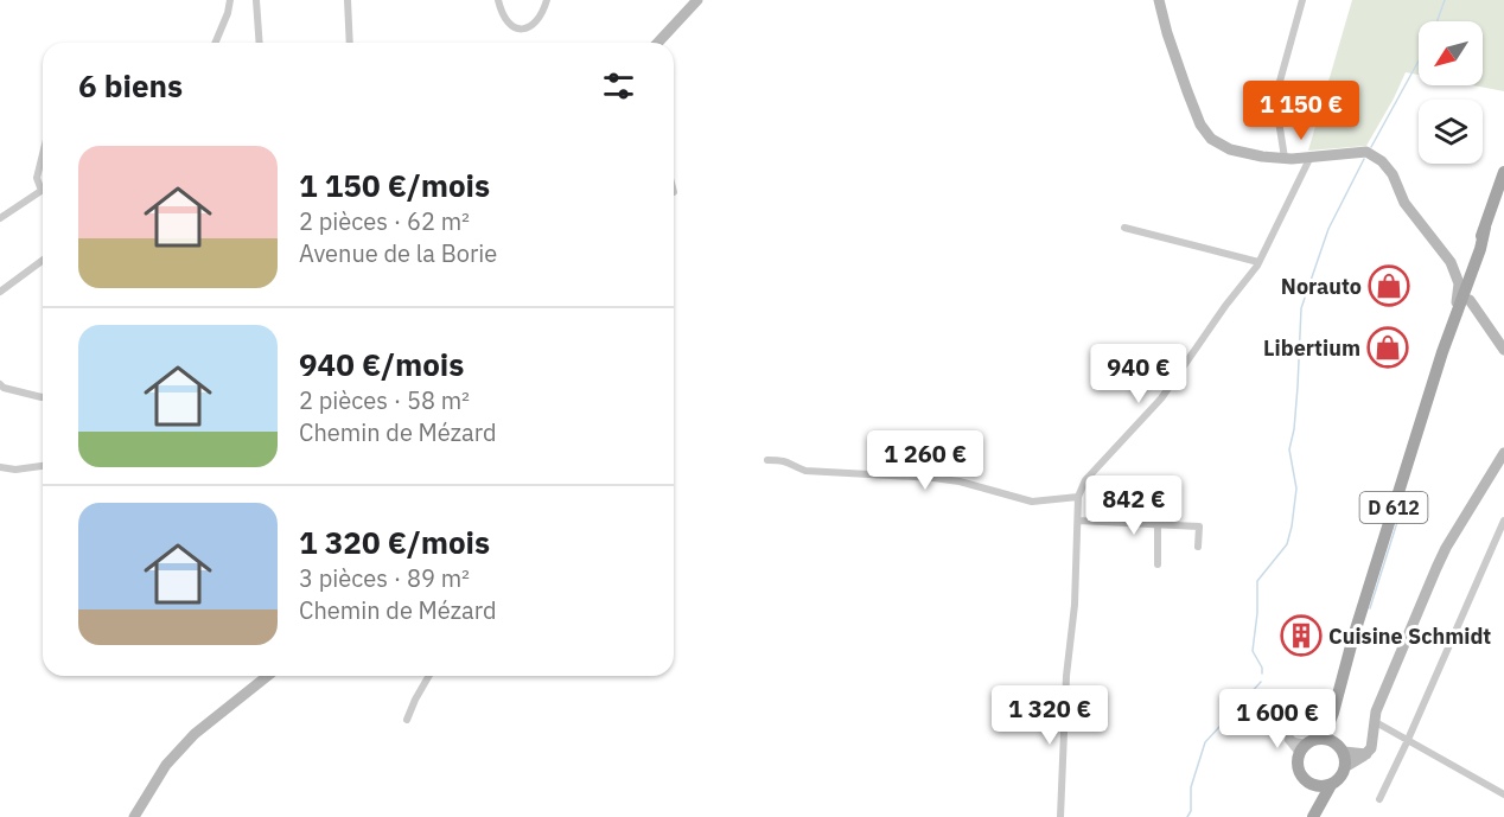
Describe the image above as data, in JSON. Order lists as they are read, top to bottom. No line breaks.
{"streets":{"main road":["D 612"]},"places":{"shop":["Norauto","Libertium"],"building":["Cuisine Schmidt"]},"north":"bottom left","page":{"heading":"6 biens","price":["1 150 €","940 €","1 260 €","842 €","1 320 €","1 600 €"],"list":[{"name":"1 150 €/mois","note":"2 pièces · 62 m² · Avenue de la Borie"},{"name":"940 €/mois","note":"2 pièces · 58 m² · Chemin de Mézard"},{"name":"1 320 €/mois","note":"3 pièces · 89 m² · Chemin de Mézard"}]}}
